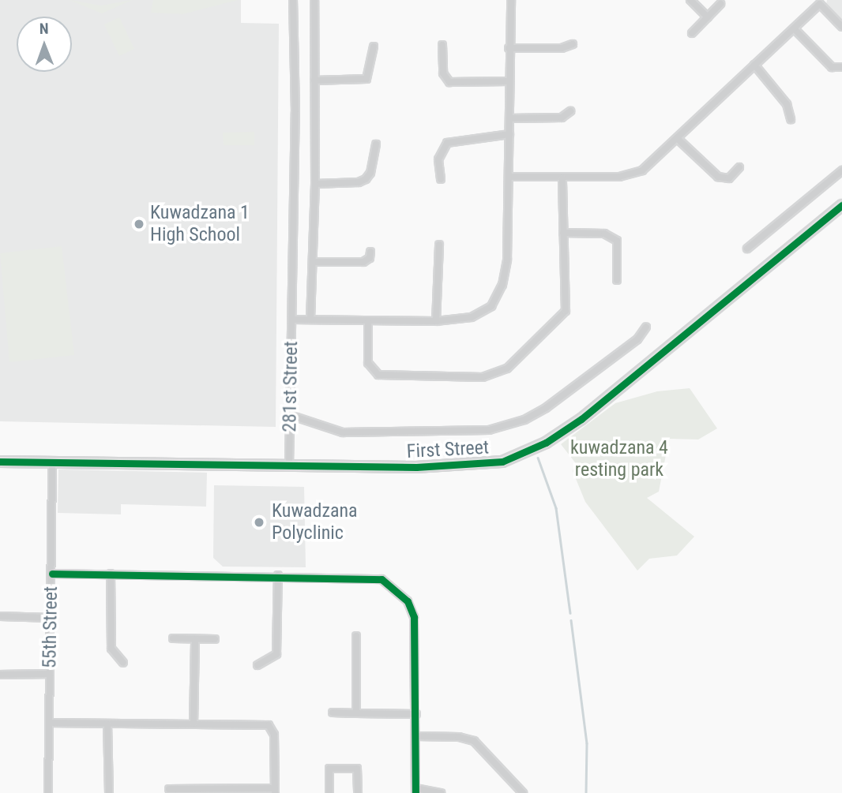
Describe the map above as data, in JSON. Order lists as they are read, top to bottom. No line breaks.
{"streets":{"street":["281st Street","First Street","55th Street"]},"crossings":[["281st Street","First Street"],["First Street","55th Street"]],"parks":["kuwadzana 4 resting park"],"places":["Kuwadzana 1 High School","Kuwadzana Polyclinic"],"north":"top"}
